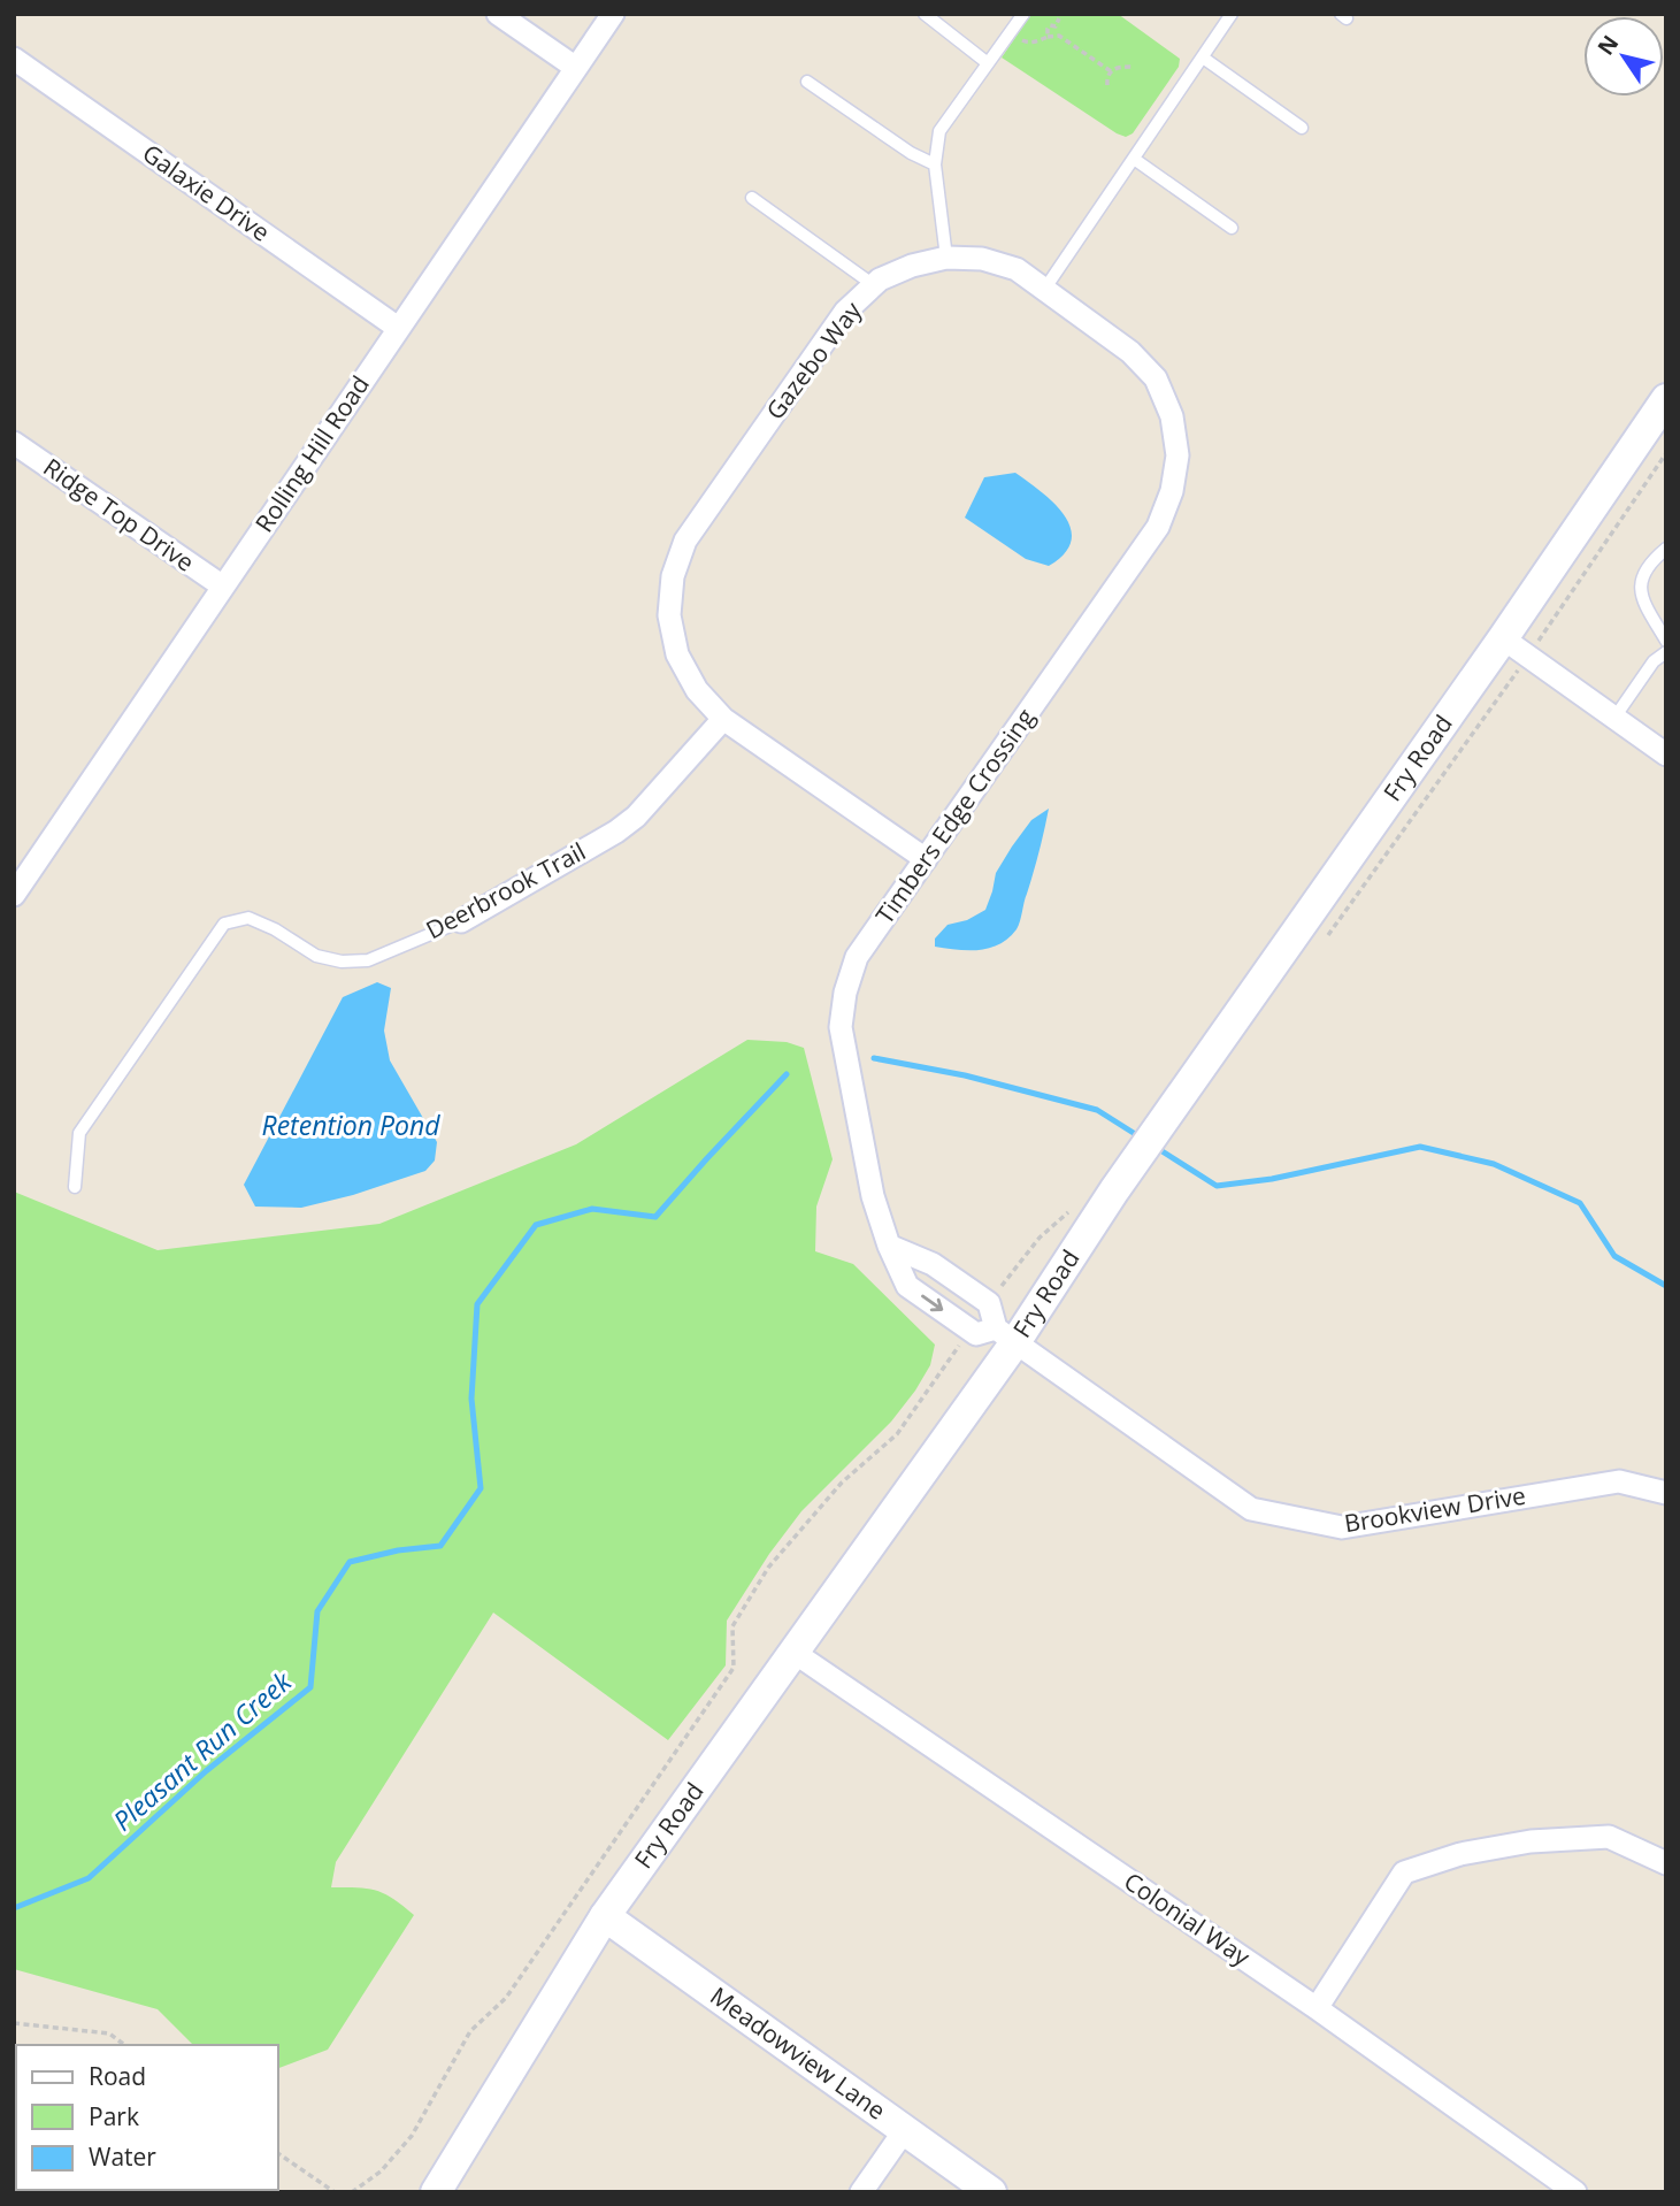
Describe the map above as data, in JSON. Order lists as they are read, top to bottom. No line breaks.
{"streets":{"street":["Galaxie Drive","Gazebo Way","Rolling Hill Road","Ridge Top Drive","Fry Road","Timbers Edge Crossing","Deerbrook Trail","Brookview Drive","Colonial Way","Meadowview Lane"]},"crossings":[["Galaxie Drive","Rolling Hill Road"],["Gazebo Way","Timbers Edge Crossing"],["Gazebo Way","Deerbrook Trail"],["Rolling Hill Road","Ridge Top Drive"],["Fry Road","Brookview Drive"],["Fry Road","Colonial Way"],["Fry Road","Meadowview Lane"]],"water":["Retention Pond","Pleasant Run Creek"],"legend":["Road","Park","Water"],"north":"top left"}
